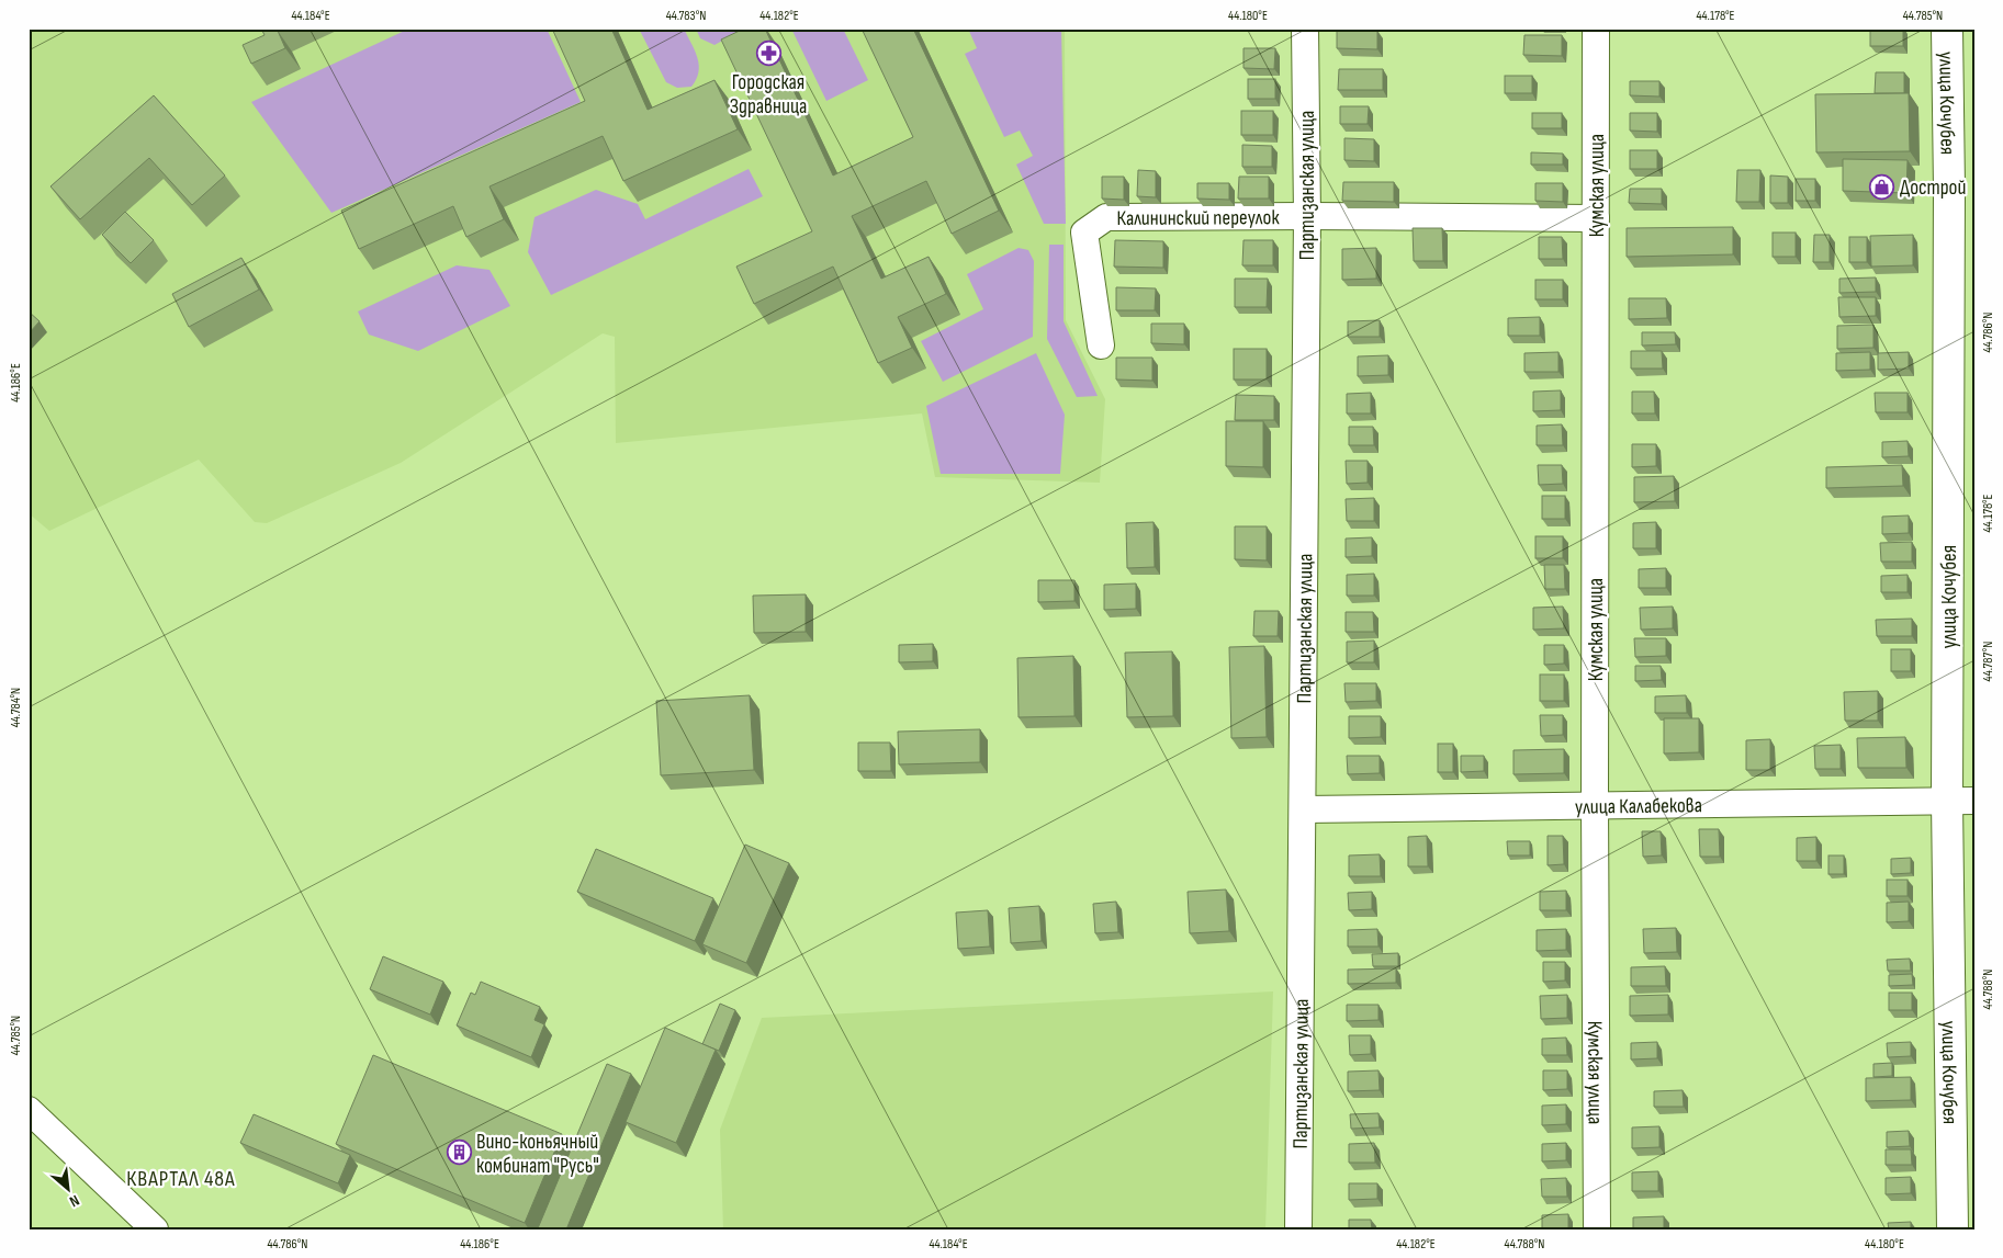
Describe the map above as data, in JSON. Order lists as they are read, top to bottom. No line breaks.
{"streets":{"main road":["улица Кочубея"],"street":["Партизанская улица","Кумская улица","Калининский переулок","улица Калабекова"]},"crossings":[["улица Кочубея","улица Калабекова"],["Партизанская улица","Калининский переулок"],["Партизанская улица","улица Калабекова"],["Кумская улица","Калининский переулок"],["Кумская улица","улица Калабекова"]],"districts":["КВАРТАЛ 48А"],"places":{"pharmacy":["Городская Здравница"],"shop":["Дострой"],"building":["Вино-коньячный комбинат \"Русь\""]},"north":"bottom right","coordinates":["44.184°E","44.783°N","44.182°E","44.180°E","44.178°E","44.785°N","44.786°N","44.186°E","44.787°N","44.784°N","44.788°N"]}
